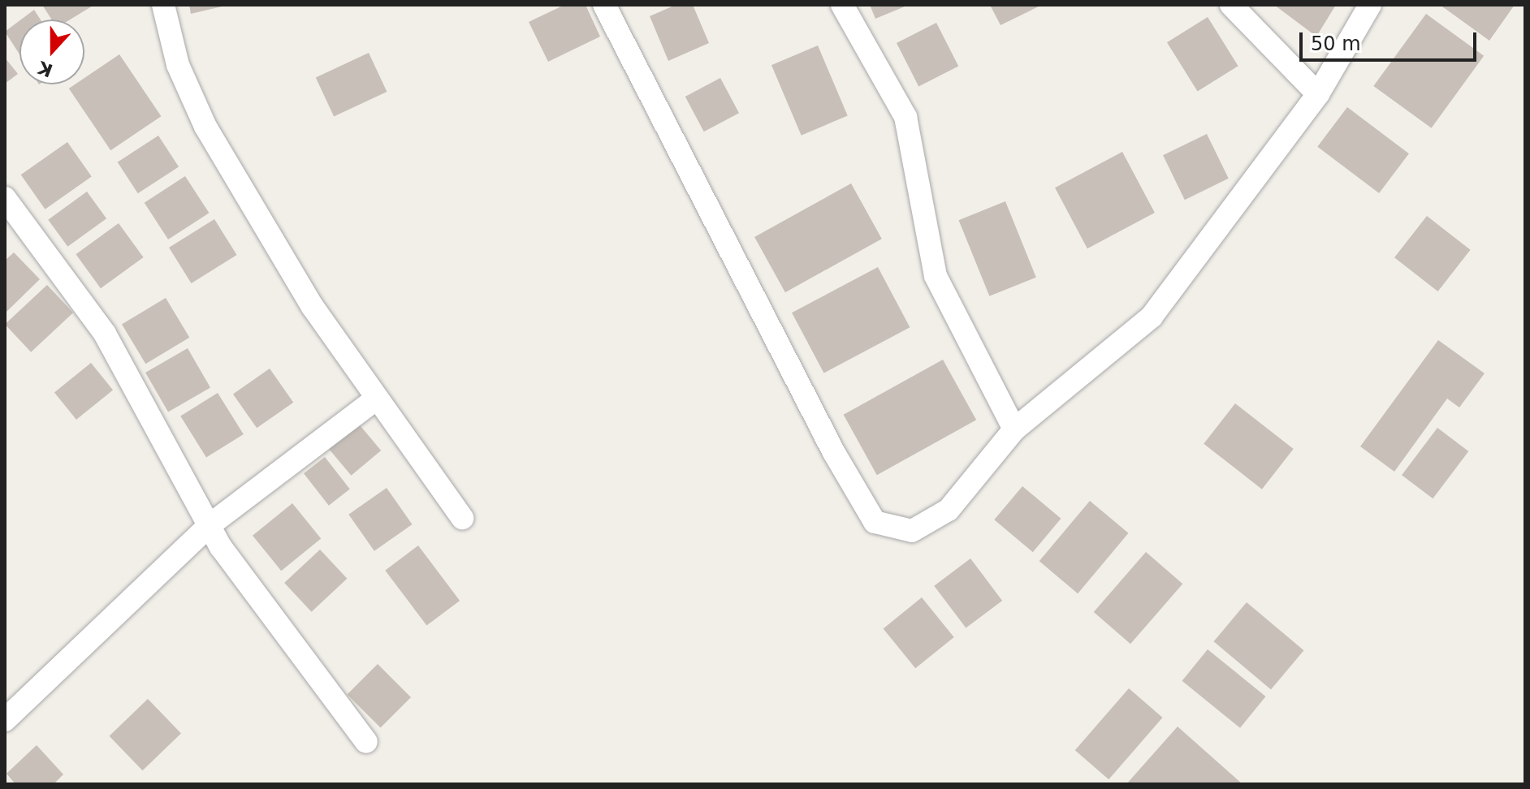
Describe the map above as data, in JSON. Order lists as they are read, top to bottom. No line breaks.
{"scale_bar":"50 m","north":"bottom"}
